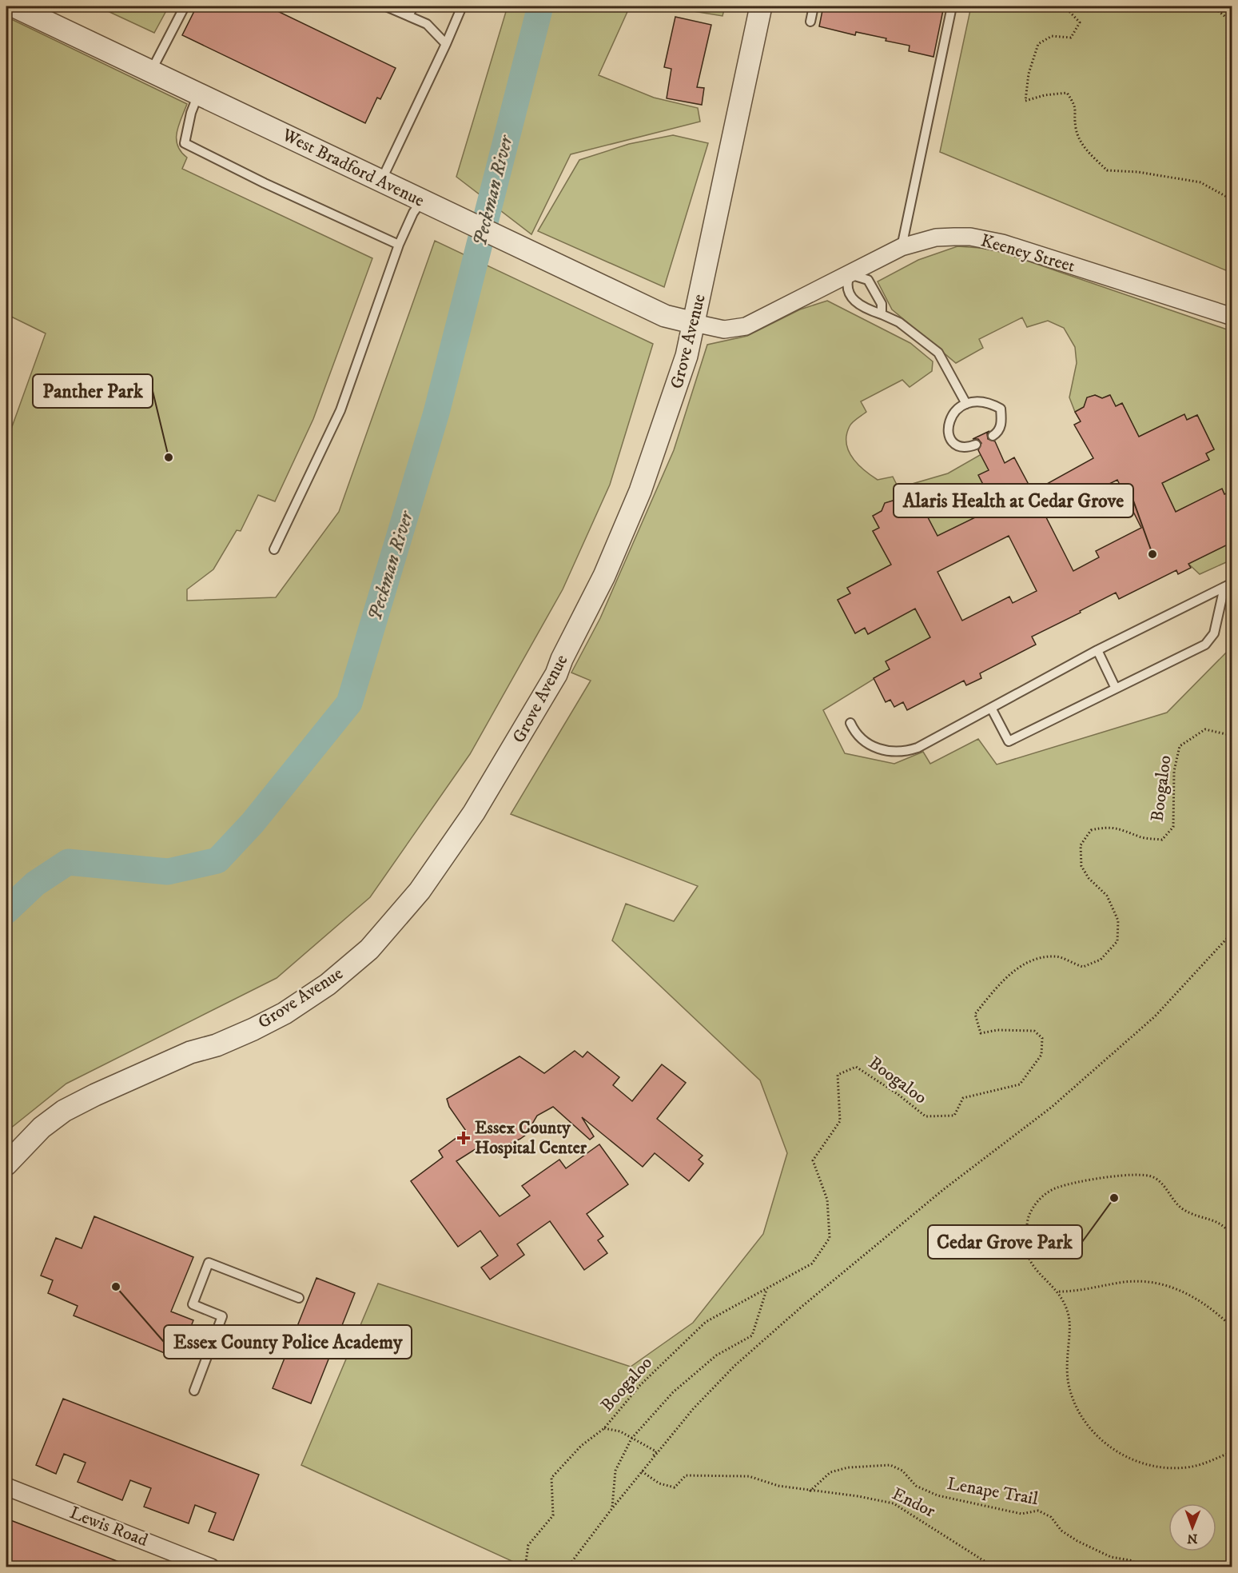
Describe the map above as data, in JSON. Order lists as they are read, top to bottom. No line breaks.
{"streets":{"street":["West Bradford Avenue","Keeney Street","Grove Avenue","Lewis Road"],"path":["Boogaloo","Lenape Trail","Endor"]},"crossings":[["West Bradford Avenue","Keeney Street"],["West Bradford Avenue","Grove Avenue"],["Keeney Street","Grove Avenue"],["Lenape Trail","Endor"]],"water":["Peckman River"],"places":{"other":["Panther Park","Alaris Health at Cedar Grove","Cedar Grove Park","Essex County Police Academy"],"health":["Essex County Hospital Center"]},"north":"bottom"}
